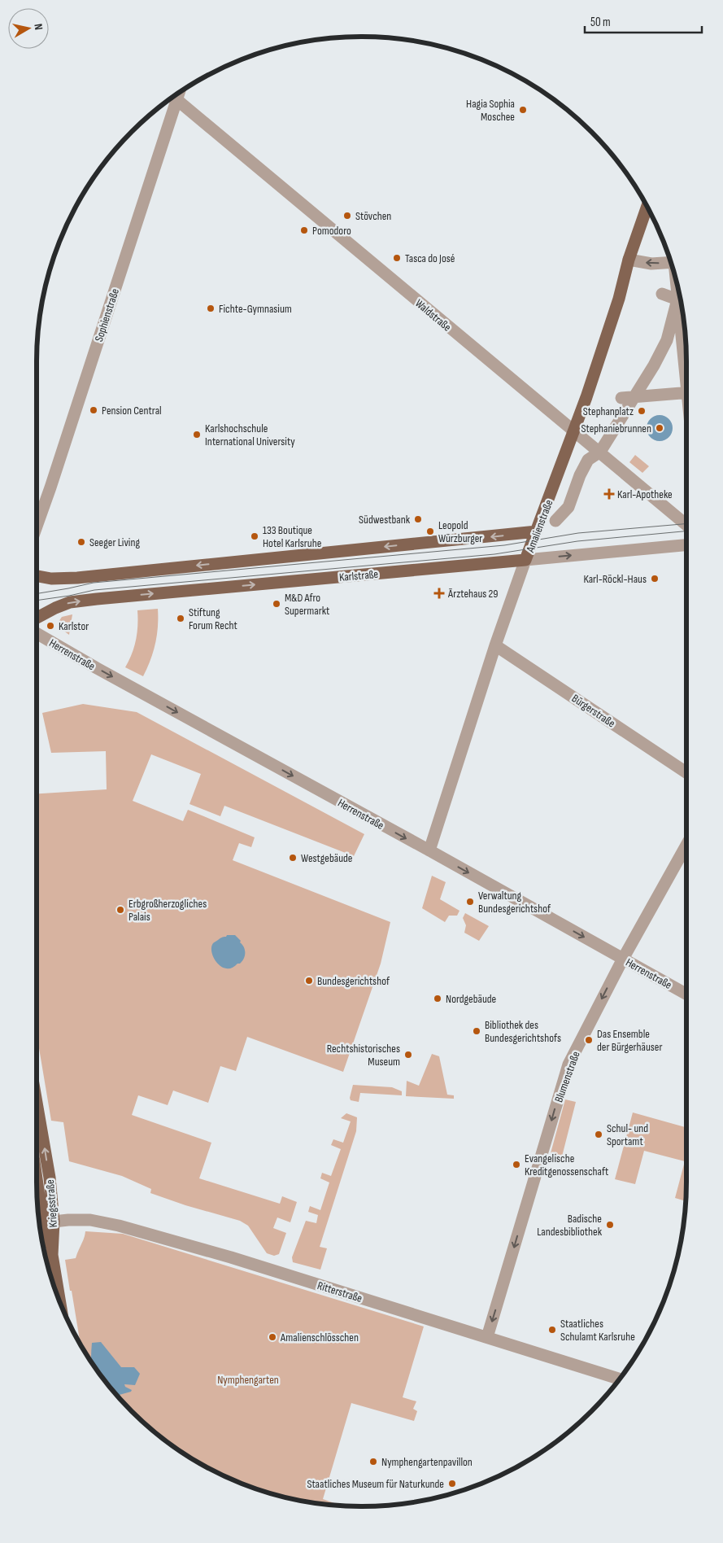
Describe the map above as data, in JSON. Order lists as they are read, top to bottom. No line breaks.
{"streets":{"main road":["Amalienstraße","Karlstraße","Kriegsstraße"],"street":["Sophienstraße","Waldstraße","Herrenstraße","Bürgerstraße","Blumenstraße","Ritterstraße"]},"crossings":[["Sophienstraße","Waldstraße"],["Waldstraße","Amalienstraße"],["Amalienstraße","Karlstraße"],["Amalienstraße","Herrenstraße"],["Amalienstraße","Bürgerstraße"],["Herrenstraße","Blumenstraße"],["Blumenstraße","Ritterstraße"],["Kriegsstraße","Ritterstraße"]],"one_way":["Karlstraße","Herrenstraße","Blumenstraße"],"parks":["Nymphengarten"],"places":{"other":["Hagia Sophia Moschee","Stövchen","Pomodoro","Tasca do José","Fichte-Gymnasium","Pension Central","Stephanplatz","Stephaniebrunnen","Karlshochschule International University","Südwestbank","Leopold Würzburger","133 Boutique Hotel Karlsruhe","Seeger Living","Karl-Röckl-Haus","M&D Afro Supermarkt","Stiftung Forum Recht","Karlstor","Westgebäude","Verwaltung Bundesgerichtshof","Erbgroßherzogliches Palais","Bundesgerichtshof","Nordgebäude","Bibliothek des Bundesgerichtshofs","Das Ensemble der Bürgerhäuser","Rechtshistorisches Museum","Schul- und Sportamt","Evangelische Kreditgenossenschaft","Badische Landesbibliothek","Staatliches Schulamt Karlsruhe","Amalienschlösschen","Nymphengartenpavillon","Staatliches Museum für Naturkunde"],"health":["Karl-Apotheke","Ärztehaus 29"]},"scale_bar":"50 m","north":"right"}
